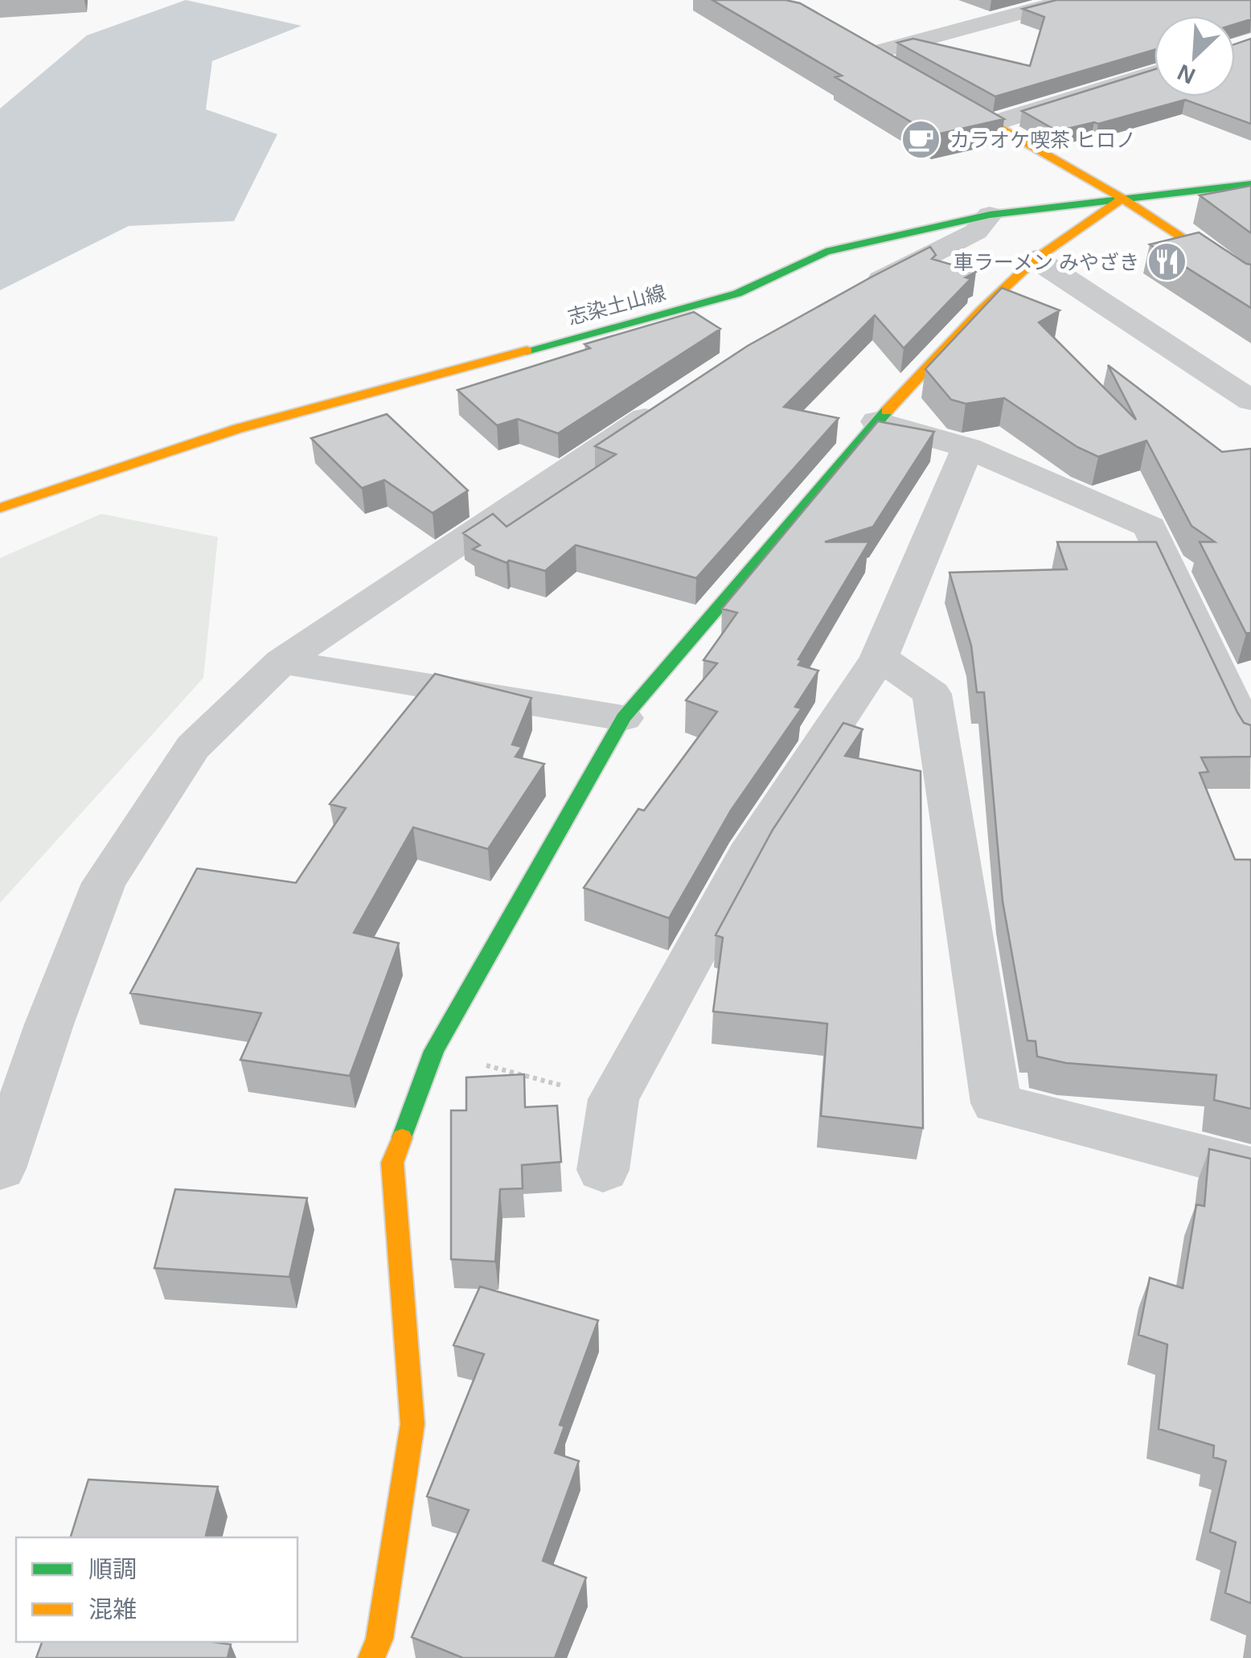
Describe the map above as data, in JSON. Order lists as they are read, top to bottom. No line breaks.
{"streets":{"street":["志染土山線"]},"places":{"cafe":["カラオケ喫茶 ヒロノ"],"restaurant":["車ラーメン みやざき"]},"legend":["順調","混雑"],"north":"bottom left"}
